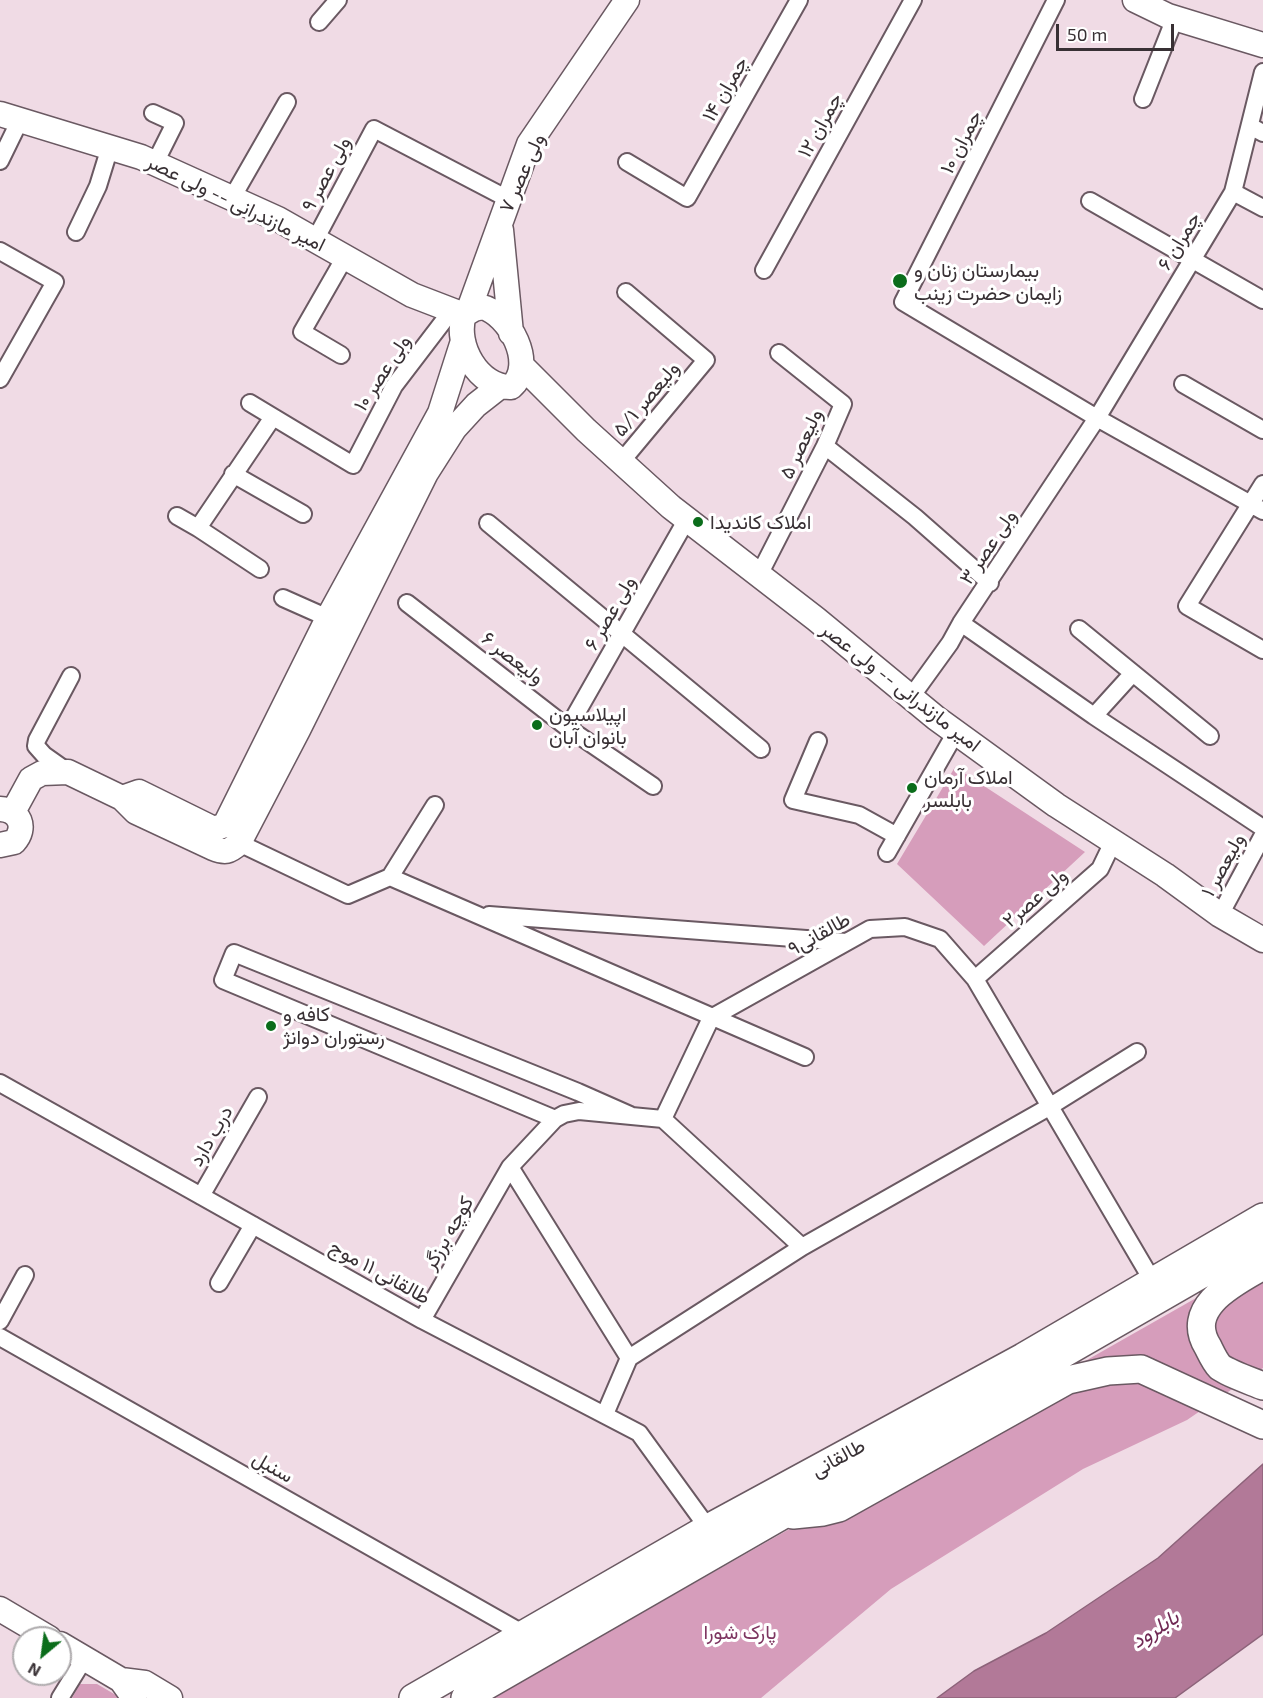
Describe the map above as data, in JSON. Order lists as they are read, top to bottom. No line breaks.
{"streets":{"main road":["طالقانی"],"street":["چمران ۱۴","چمران ۱۲","چمران ۱۰","ولی عصر ۷","ولی عصر ۹","امیر مازندرانی -- ولی عصر","چمران ۶","ولی عصر ۱۰","ولیعصر ۵/۱","ولیعصر ۵","ولی عصر ۳","ولی عصر ۶","ولیعصر ۶","ولیعصر ۱","ولی عصر۲","طالقانی۹","درب دارد","کوچه برزگر","طالقانی ۱۱ موج","سنبل"]},"crossings":[["چمران ۱۰","چمران ۶"],["چمران ۱۰","ولی عصر ۳"],["ولی عصر ۷","ولی عصر ۹"],["ولی عصر ۷","امیر مازندرانی -- ولی عصر"],["ولی عصر ۷","ولی عصر ۱۰"],["ولی عصر ۹","امیر مازندرانی -- ولی عصر"],["امیر مازندرانی -- ولی عصر","ولی عصر ۱۰"],["امیر مازندرانی -- ولی عصر","ولیعصر ۵/۱"],["امیر مازندرانی -- ولی عصر","ولیعصر ۵"],["امیر مازندرانی -- ولی عصر","ولی عصر ۳"],["امیر مازندرانی -- ولی عصر","ولی عصر ۶"],["امیر مازندرانی -- ولی عصر","ولیعصر ۱"],["امیر مازندرانی -- ولی عصر","ولی عصر۲"],["چمران ۶","ولی عصر ۳"],["ولی عصر ۶","ولیعصر ۶"],["ولی عصر۲","طالقانی۹"],["طالقانی۹","طالقانی"],["درب دارد","طالقانی ۱۱ موج"],["کوچه برزگر","طالقانی ۱۱ موج"],["طالقانی ۱۱ موج","طالقانی"],["طالقانی","سنبل"]],"water":["بابلرود"],"parks":["پارک شورا"],"places":["بیمارستان زنان و زایمان حضرت زینب","املاک کاندیدا","اپیلاسیون بانوان آبان","املاک آرمان بابلسر","کافه و رستوران دوانژ"],"scale_bar":"50 m","north":"bottom left"}
